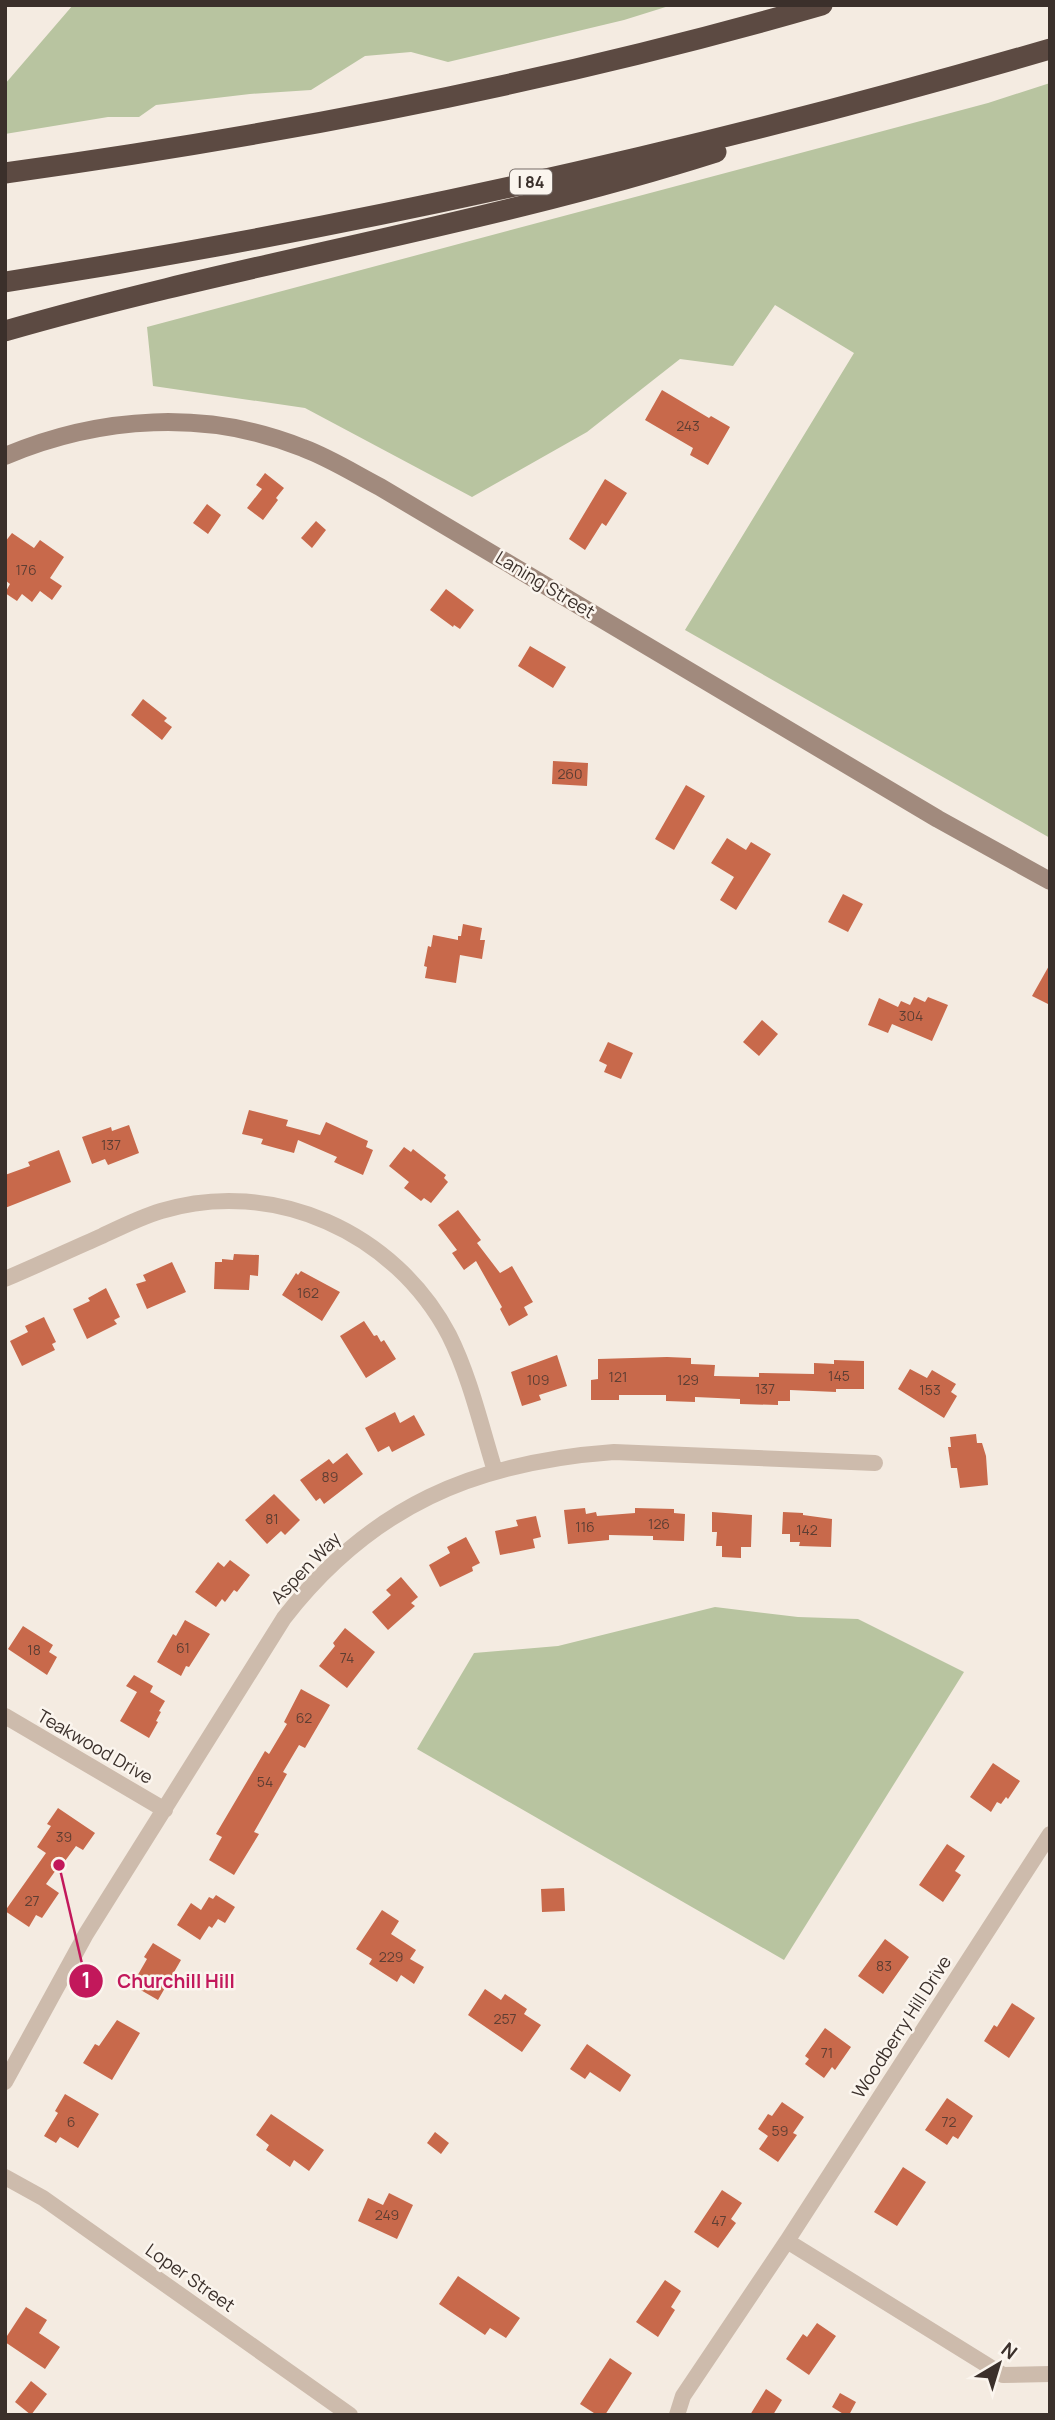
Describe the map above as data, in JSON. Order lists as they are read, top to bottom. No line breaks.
{"streets":{"highway":["I 84"],"street":["Laning Street","Aspen Way","Teakwood Drive","Woodberry Hill Drive","Loper Street"]},"crossings":[["Aspen Way","Teakwood Drive"]],"places":["Churchill Hill"],"house_numbers":["243","176","260","304","137","162","145","121","109","129","137","153","89","81","126","116","142","61","18","74","62","54","39","27","229","83","257","71","6","72","59","249","47"],"north":"top right"}
